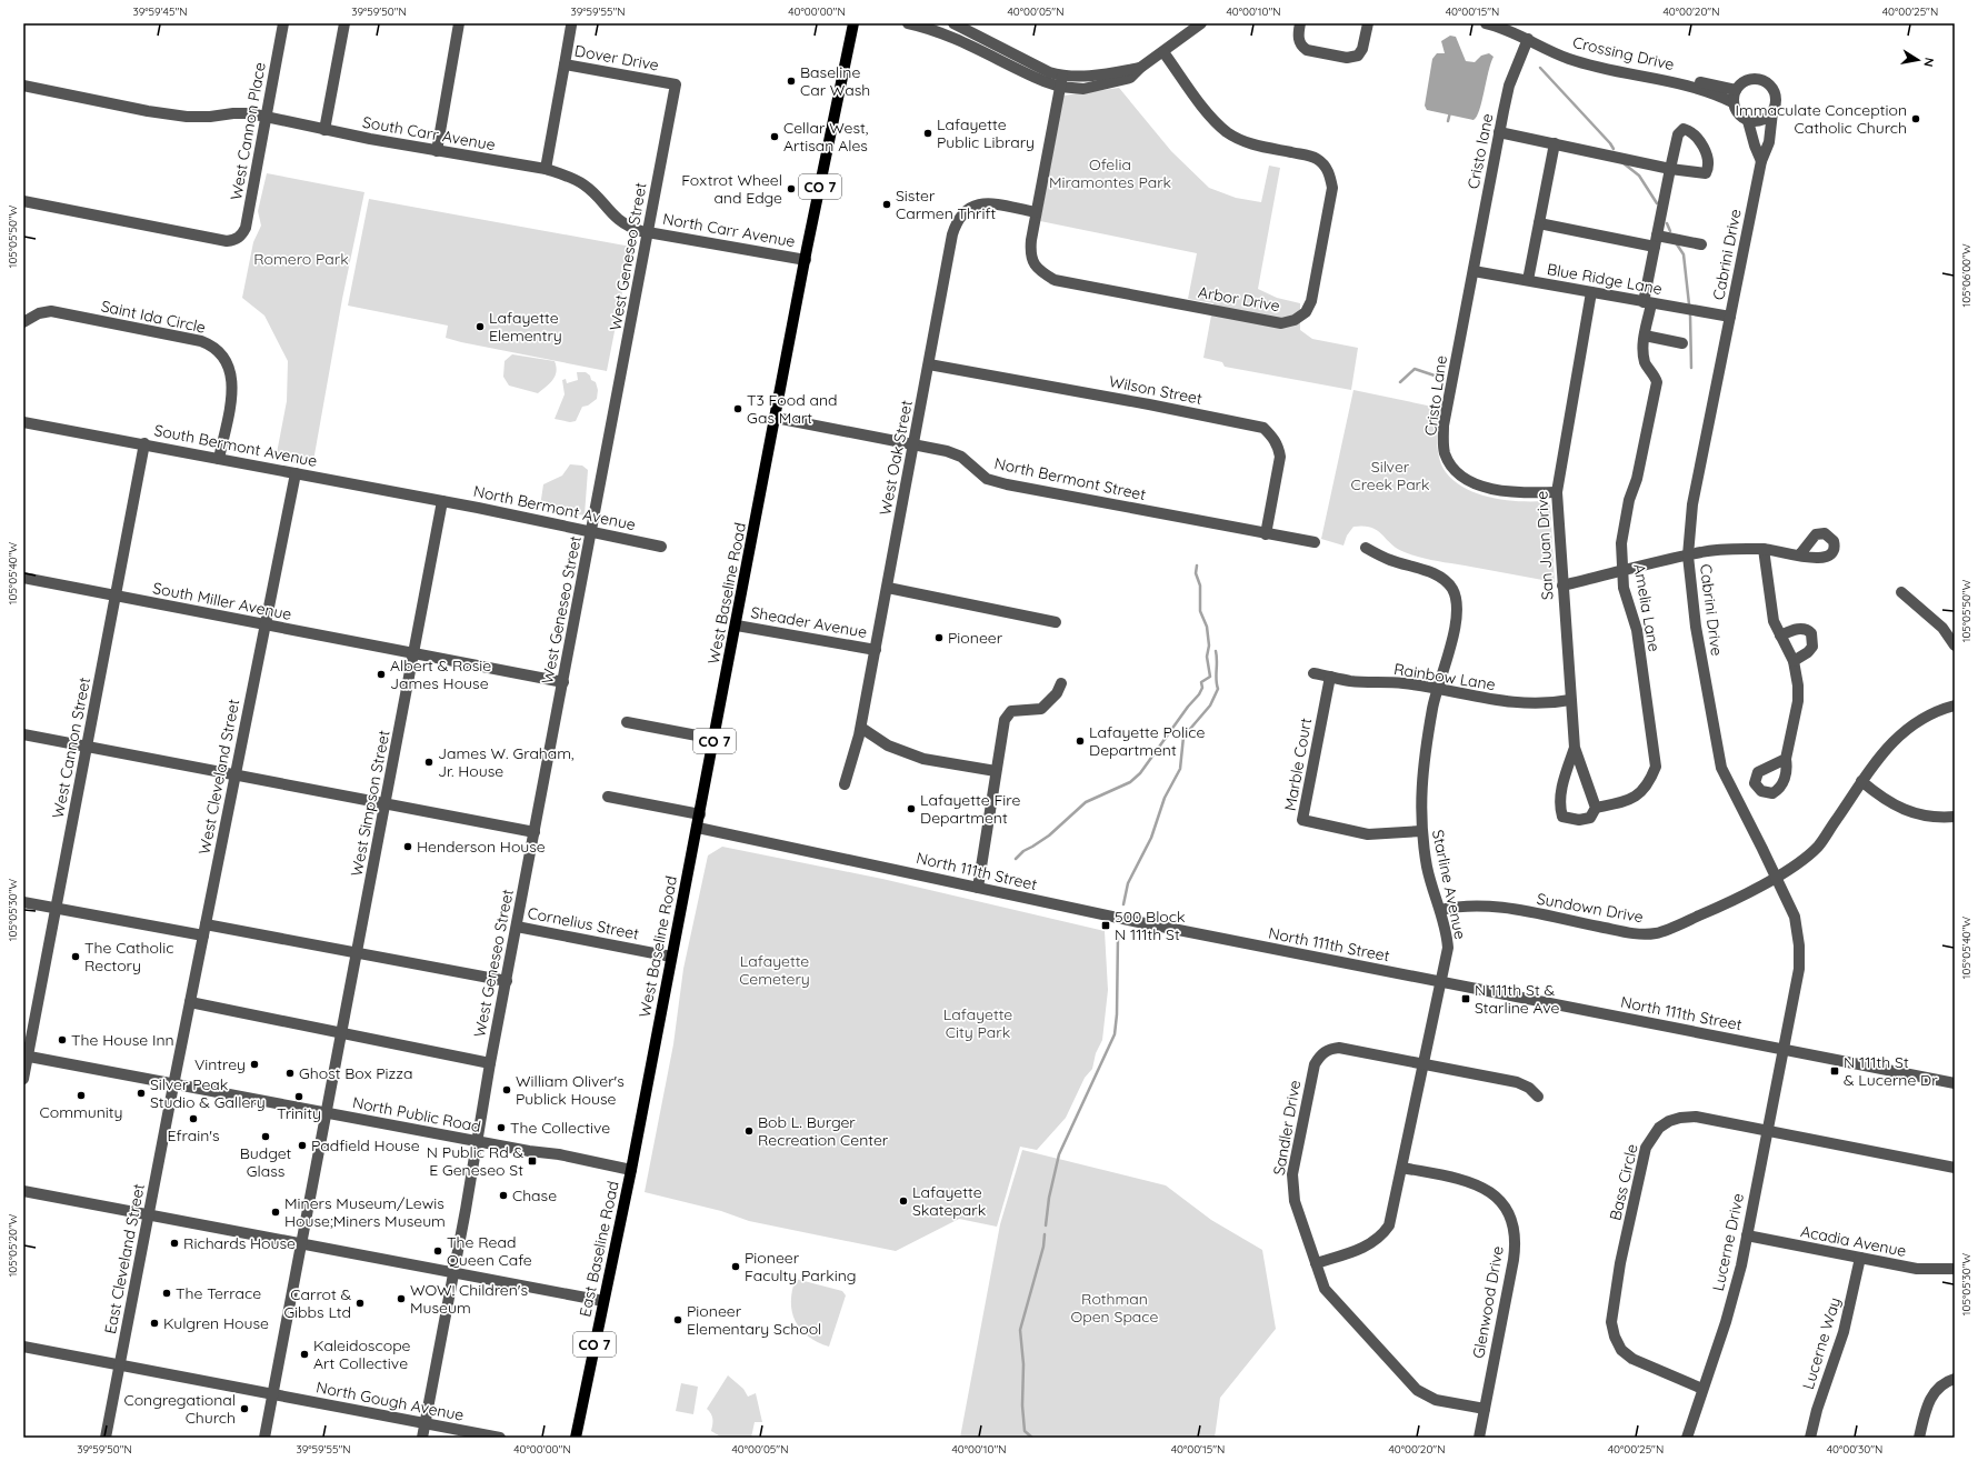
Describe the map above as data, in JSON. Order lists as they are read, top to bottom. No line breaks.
{"streets":{"main road":["CO 7","West Baseline Road","East Baseline Road"],"street":["Crossing Drive","Dover Drive","West Cannon Place","South Carr Avenue","Cristo lane","North Carr Avenue","Cabrini Drive","West Geneseo Street","Blue Ridge Lane","Arbor Drive","Saint Ida Circle","Wilson Street","Cristo Lane","South Bermont Avenue","West Oak Street","North Bermont Street","North Bermont Avenue","San Juan Drive","South Miller Avenue","Amelia Lane","Sheader Avenue","Rainbow Lane","West Cannon Street","Marble Court","West Cleveland Street","West Simpson Street","North 111th Street","Starline Avenue","Sundown Drive","Cornelius Street","North Public Road","Sandler Drive","Bass Circle","Acadia Avenue","Lucerne Drive","East Cleveland Street","Glenwood Drive","Lucerne Way","North Gough Avenue"]},"crossings":[["Crossing Drive","Cristo lane"],["Crossing Drive","Cabrini Drive"],["Dover Drive","West Geneseo Street"],["West Cannon Place","South Carr Avenue"],["South Carr Avenue","North Carr Avenue"],["Cristo lane","Blue Ridge Lane"],["Cristo lane","Cristo Lane"],["North Carr Avenue","West Geneseo Street"],["North Carr Avenue","West Baseline Road"],["Cabrini Drive","Blue Ridge Lane"],["Cabrini Drive","North 111th Street"],["Cabrini Drive","Sundown Drive"],["Cabrini Drive","Lucerne Drive"],["West Geneseo Street","North Bermont Avenue"],["West Geneseo Street","South Miller Avenue"],["West Geneseo Street","Cornelius Street"],["West Geneseo Street","North Public Road"],["West Geneseo Street","North Gough Avenue"],["Blue Ridge Lane","Cristo Lane"],["Blue Ridge Lane","San Juan Drive"],["Blue Ridge Lane","Amelia Lane"],["Arbor Drive","West Oak Street"],["Saint Ida Circle","South Bermont Avenue"],["Wilson Street","West Oak Street"],["Wilson Street","North Bermont Street"],["Cristo Lane","San Juan Drive"],["South Bermont Avenue","North Bermont Avenue"],["South Bermont Avenue","West Cannon Street"],["South Bermont Avenue","West Cleveland Street"],["South Bermont Avenue","West Simpson Street"],["West Oak Street","North Bermont Street"],["West Oak Street","Sheader Avenue"],["North Bermont Street","West Baseline Road"],["North Bermont Avenue","West Simpson Street"],["San Juan Drive","Amelia Lane"],["San Juan Drive","Rainbow Lane"],["West Baseline Road","Sheader Avenue"],["West Baseline Road","North 111th Street"],["West Baseline Road","Cornelius Street"],["West Baseline Road","North Public Road"],["West Baseline Road","East Baseline Road"],["South Miller Avenue","West Cannon Street"],["South Miller Avenue","West Cleveland Street"],["South Miller Avenue","West Simpson Street"],["Rainbow Lane","Marble Court"],["Rainbow Lane","Starline Avenue"],["West Cannon Street","North Public Road"],["Marble Court","Starline Avenue"],["West Cleveland Street","North Public Road"],["West Cleveland Street","East Cleveland Street"],["West Simpson Street","North Public Road"],["West Simpson Street","North Gough Avenue"],["North 111th Street","Starline Avenue"],["North 111th Street","Lucerne Drive"],["Starline Avenue","Sundown Drive"],["Starline Avenue","Sandler Drive"],["Starline Avenue","Glenwood Drive"],["North Public Road","East Baseline Road"],["North Public Road","East Cleveland Street"],["Sandler Drive","Glenwood Drive"],["Bass Circle","Lucerne Drive"],["Acadia Avenue","Lucerne Drive"],["Acadia Avenue","Lucerne Way"],["East Cleveland Street","North Gough Avenue"]],"parks":["Ofelia Miramontes Park","Romero Park","Silver Creek Park","Lafayette Cemetery","Lafayette City Park","Rothman Open Space"],"places":{"other":["Baseline Car Wash","Immaculate Conception Catholic Church","Lafayette Public Library","Cellar West, Artisan Ales","Foxtrot Wheel and Edge","Sister Carmen Thrift","Lafayette Elementry","T3 Food and Gas Mart","Pioneer","Albert & Rosie James House","Lafayette Police Department","James W. Graham, Jr. House","Lafayette Fire Department","Henderson House","The Catholic Rectory","The House Inn","Vintrey","Ghost Box Pizza","William Oliver's Publick House","Silver Peak Studio & Gallery","Community","Trinity","Efrain's","The Collective","Bob L. Burger Recreation Center","Budget Glass","Padfield House","Chase","Lafayette Skatepark","Miners Museum/Lewis House;Miners Museum","Richards House","The Read Queen Cafe","Pioneer Faculty Parking","The Terrace","WOW! Children's Museum","Carrot & Gibbs Ltd","Pioneer Elementary School","Kulgren House","Kaleidoscope Art Collective","Congregational Church"],"transit":["500 Block N 111th St","N 111th St & Starline Ave","N 111th St & Lucerne Dr","N Public Rd & E Geneseo St"]},"north":"right","coordinates":["39°59'45\"N","39°59'50\"N","39°59'55\"N","40°00'00\"N","40°00'05\"N","40°00'10\"N","40°00'15\"N","40°00'20\"N","40°00'25\"N","105°05'50\"W","105°06'00\"W","105°05'40\"W","105°05'30\"W","105°05'20\"W","40°00'30\"N"]}
